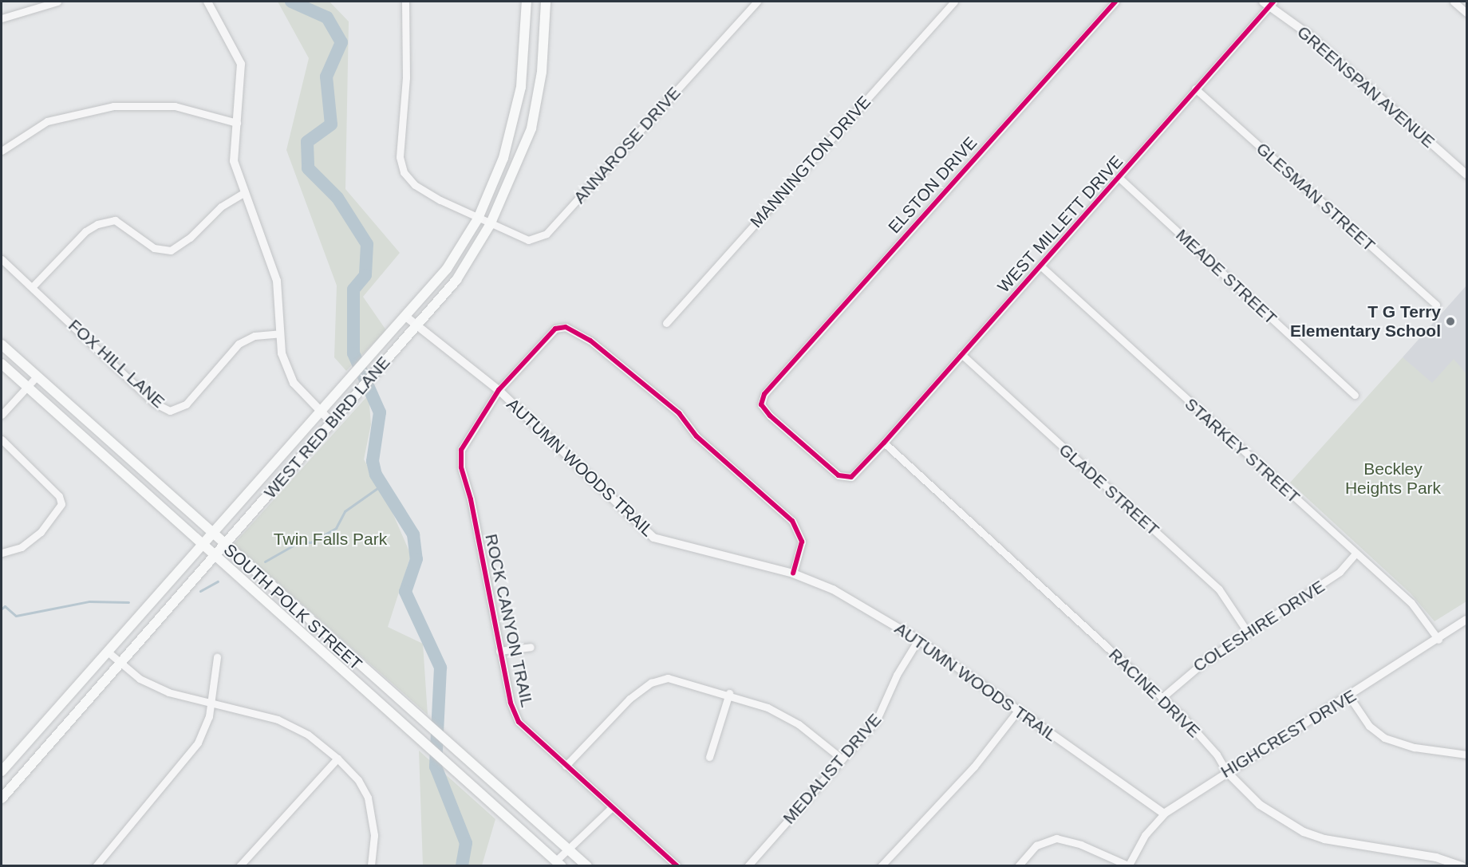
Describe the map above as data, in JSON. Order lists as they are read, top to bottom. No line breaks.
{"streets":{"main road":["WEST RED BIRD LANE","SOUTH POLK STREET"],"street":["GREENSPAN AVENUE","ANNAROSE DRIVE","MANNINGTON DRIVE","ELSTON DRIVE","GLESMAN STREET","WEST MILLETT DRIVE","MEADE STREET","FOX HILL LANE","STARKEY STREET","AUTUMN WOODS TRAIL","GLADE STREET","ROCK CANYON TRAIL","COLESHIRE DRIVE","RACINE DRIVE","HIGHCREST DRIVE","MEDALIST DRIVE"]},"crossings":[["GREENSPAN AVENUE","WEST MILLETT DRIVE"],["ANNAROSE DRIVE","WEST RED BIRD LANE"],["ELSTON DRIVE","WEST MILLETT DRIVE"],["GLESMAN STREET","WEST MILLETT DRIVE"],["WEST MILLETT DRIVE","MEADE STREET"],["WEST MILLETT DRIVE","STARKEY STREET"],["WEST MILLETT DRIVE","GLADE STREET"],["WEST MILLETT DRIVE","RACINE DRIVE"],["WEST RED BIRD LANE","AUTUMN WOODS TRAIL"],["WEST RED BIRD LANE","SOUTH POLK STREET"],["STARKEY STREET","COLESHIRE DRIVE"],["STARKEY STREET","HIGHCREST DRIVE"],["AUTUMN WOODS TRAIL","ROCK CANYON TRAIL"],["AUTUMN WOODS TRAIL","HIGHCREST DRIVE"],["AUTUMN WOODS TRAIL","MEDALIST DRIVE"],["GLADE STREET","COLESHIRE DRIVE"],["COLESHIRE DRIVE","RACINE DRIVE"],["RACINE DRIVE","HIGHCREST DRIVE"]],"parks":["Beckley Heights Park","Twin Falls Park"],"places":["T G Terry Elementary School"]}
